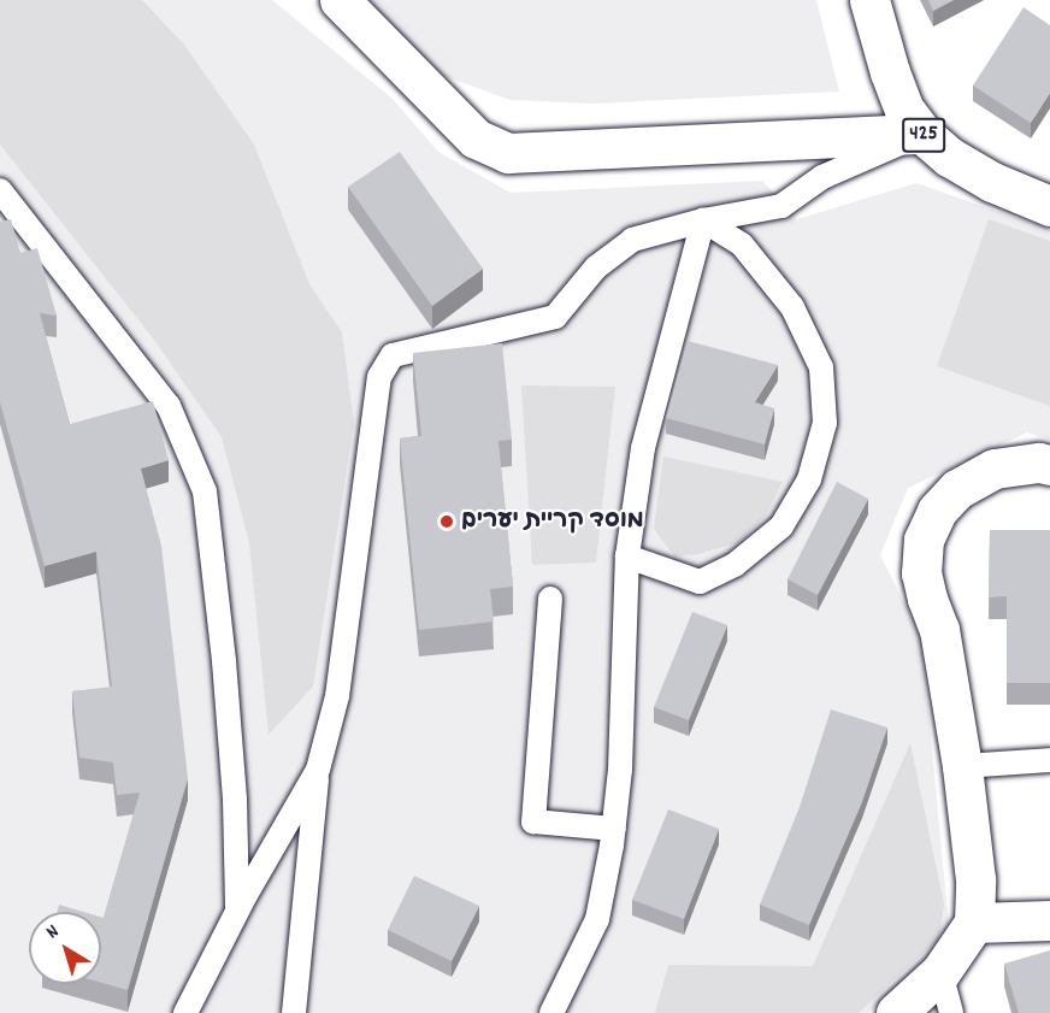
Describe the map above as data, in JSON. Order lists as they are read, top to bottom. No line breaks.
{"streets":{"street":["425"]},"places":["מוסד קריית יערים"],"north":"top left"}
